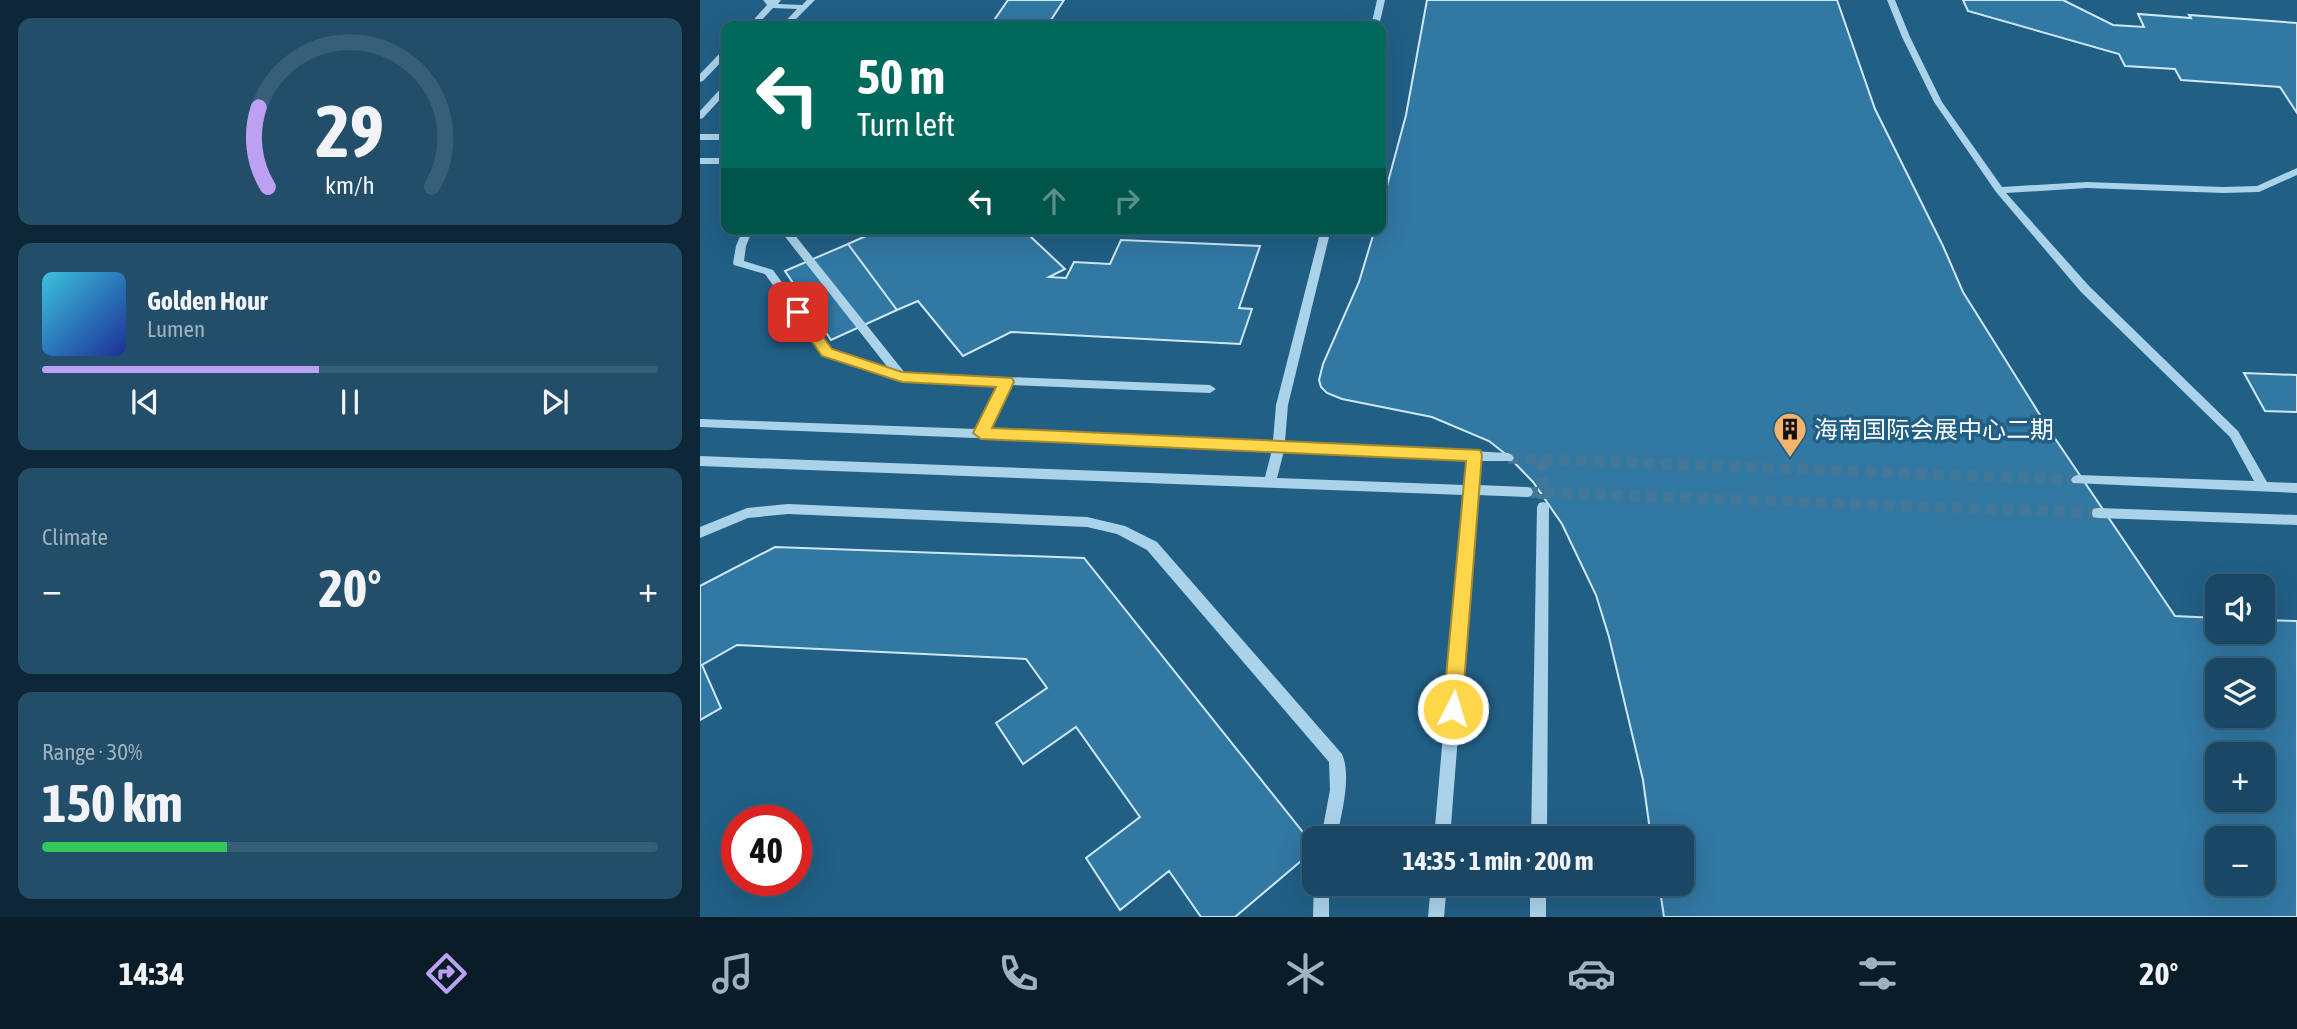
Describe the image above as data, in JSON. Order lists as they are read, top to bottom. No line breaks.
{"places":{"building":["海南国际会展中心二期"]},"page":{"turn":["50 m","Turn left"],"song":["Golden Hour","Lumen"],"tile":["Climate",["Range · 30%","150 km"]],"heat":["−","20°","+"],"map_buttons":["+","−"],"limit":"40","trip":"14:35 · 1 min · 200 m","tabs":["14:34","20°"],"gauge":["29","km/h"]}}
